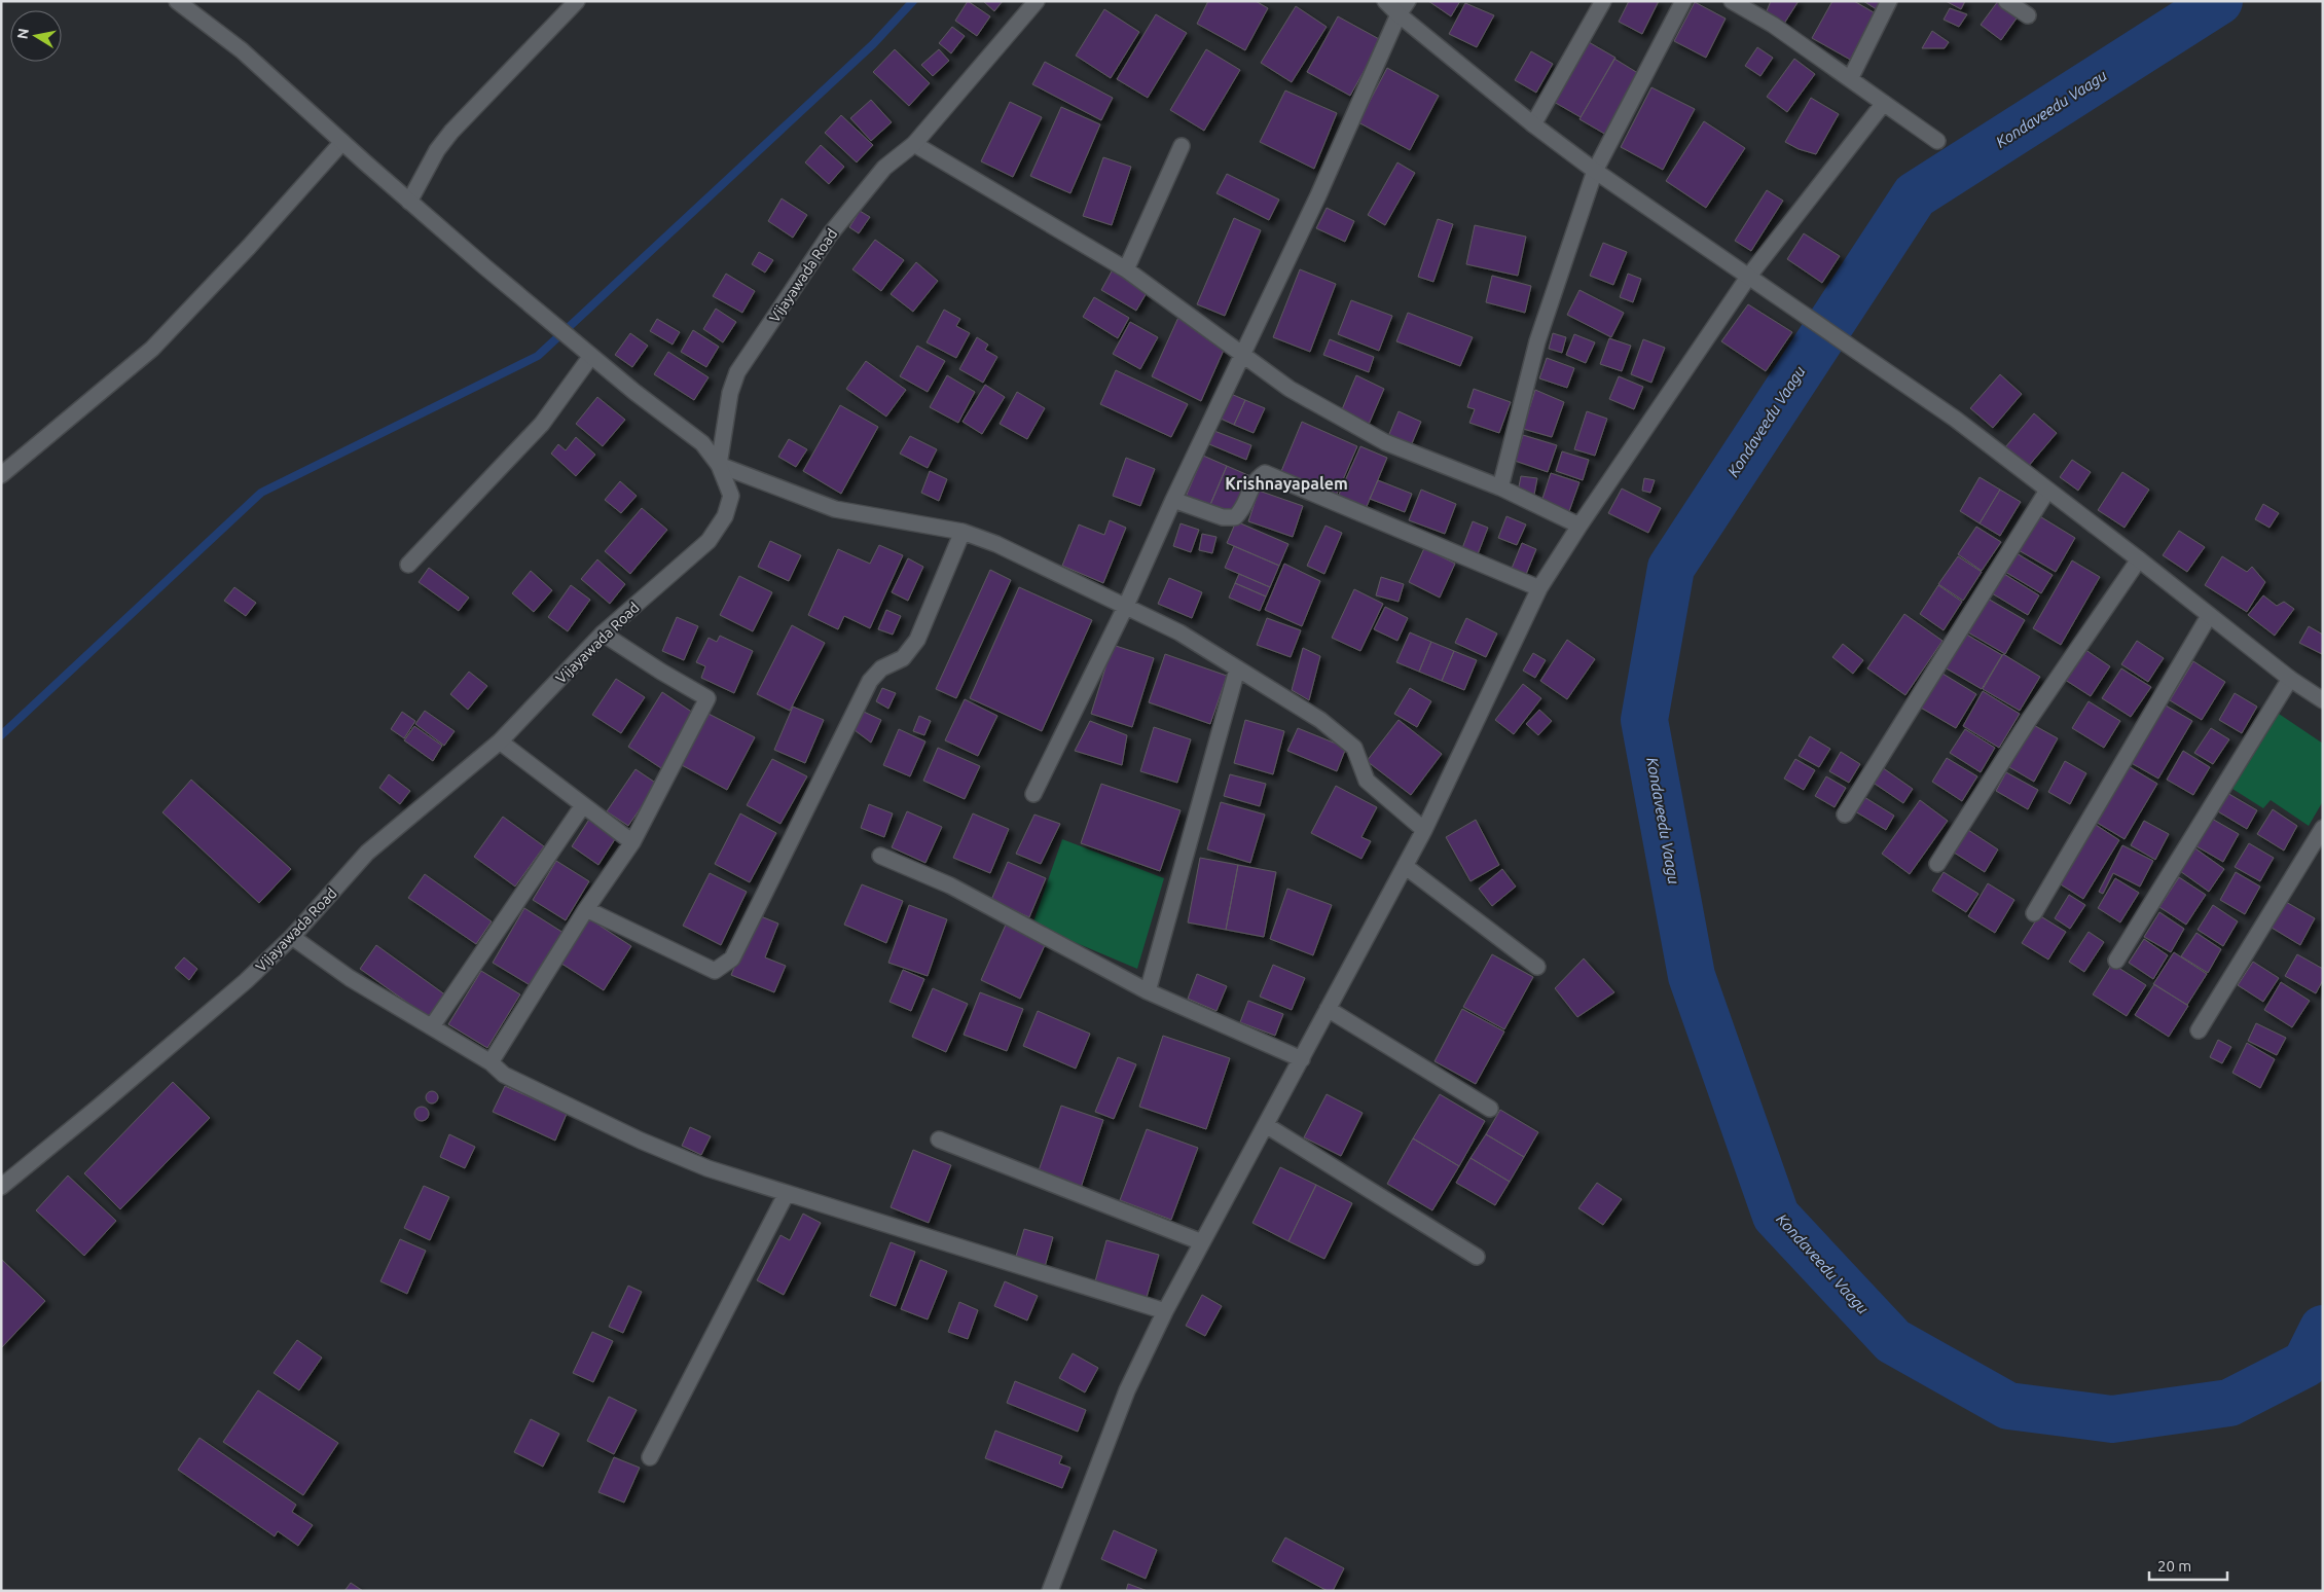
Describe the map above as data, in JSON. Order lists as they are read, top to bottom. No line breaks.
{"streets":{"street":["Vijayawada Road"]},"districts":["Krishnayapalem"],"water":["Kondaveedu Vaagu"],"scale_bar":"20 m","north":"left"}
